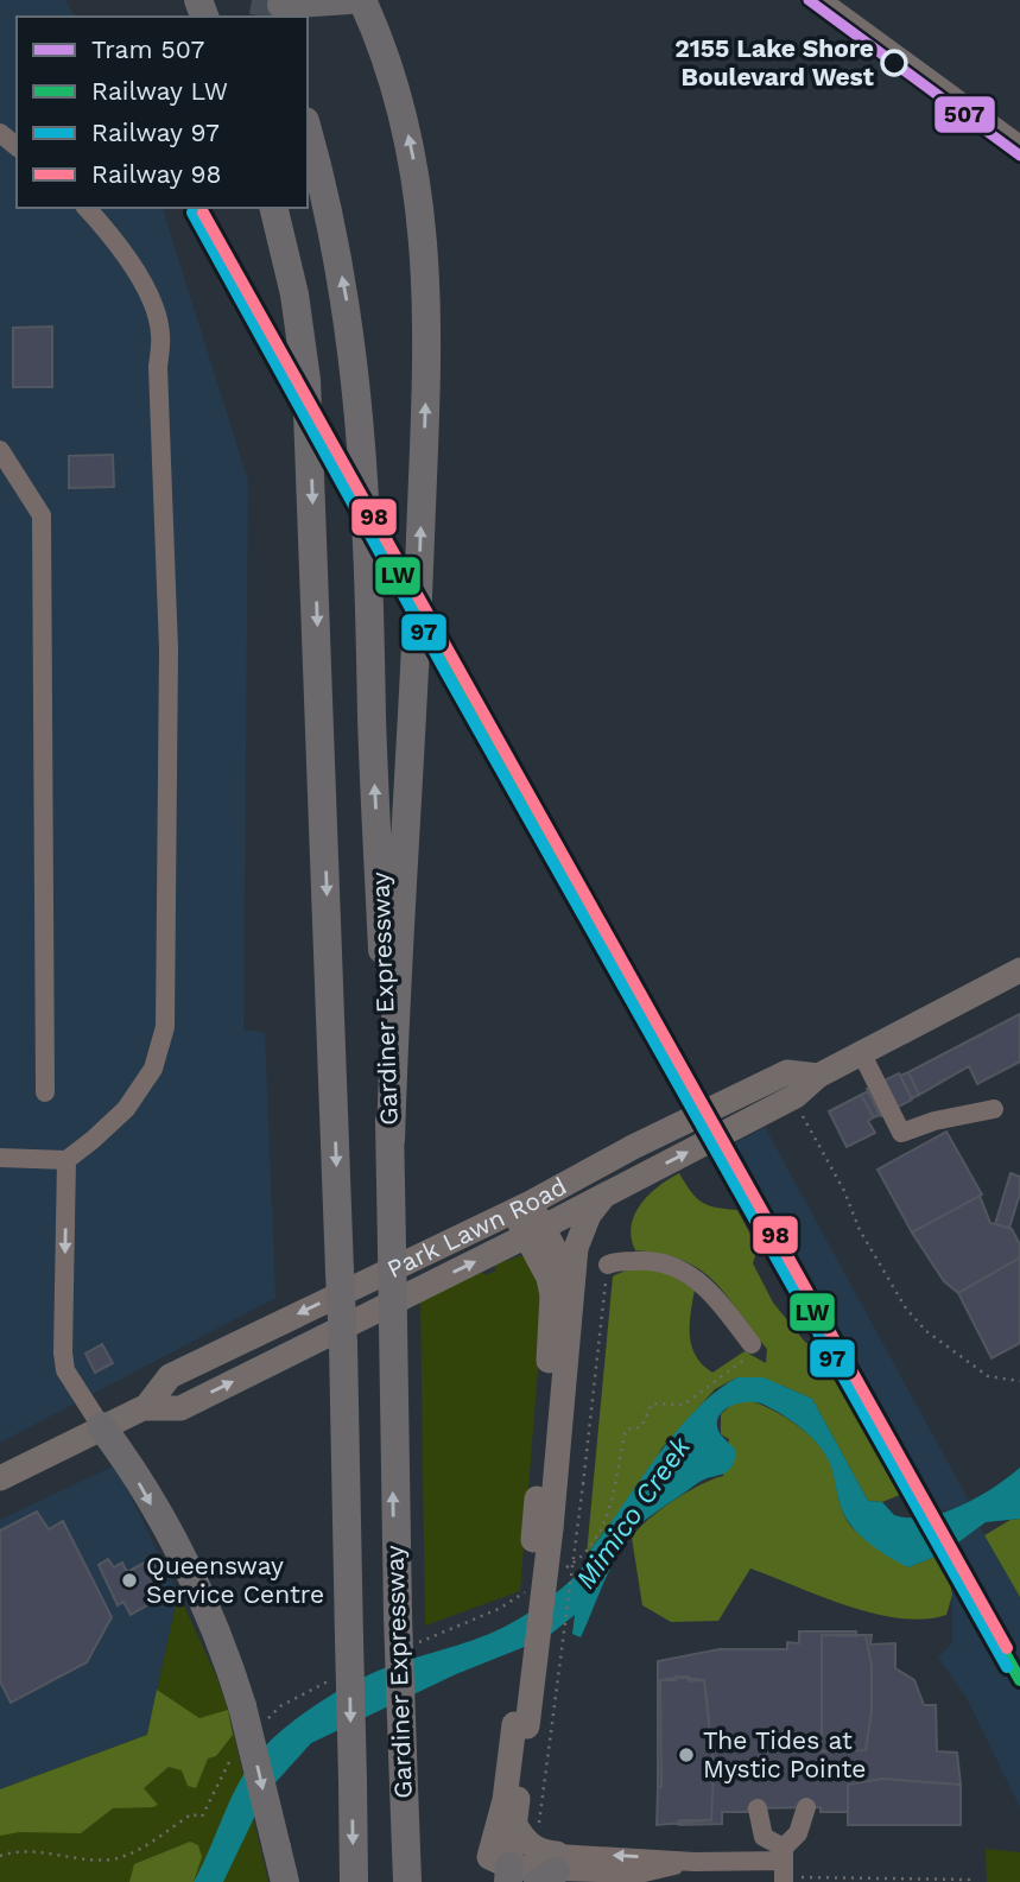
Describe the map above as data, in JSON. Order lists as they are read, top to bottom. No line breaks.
{"streets":{"highway":["Gardiner Expressway"],"main road":["Park Lawn Road"]},"water":["Mimico Creek"],"places":["2155 Lake Shore Boulevard West","Queensway Service Centre","The Tides at Mystic Pointe"],"lines":["tram line 507","rail line LW","rail line 97","rail line 98"],"legend":["Tram 507","Railway LW","Railway 97","Railway 98"]}
